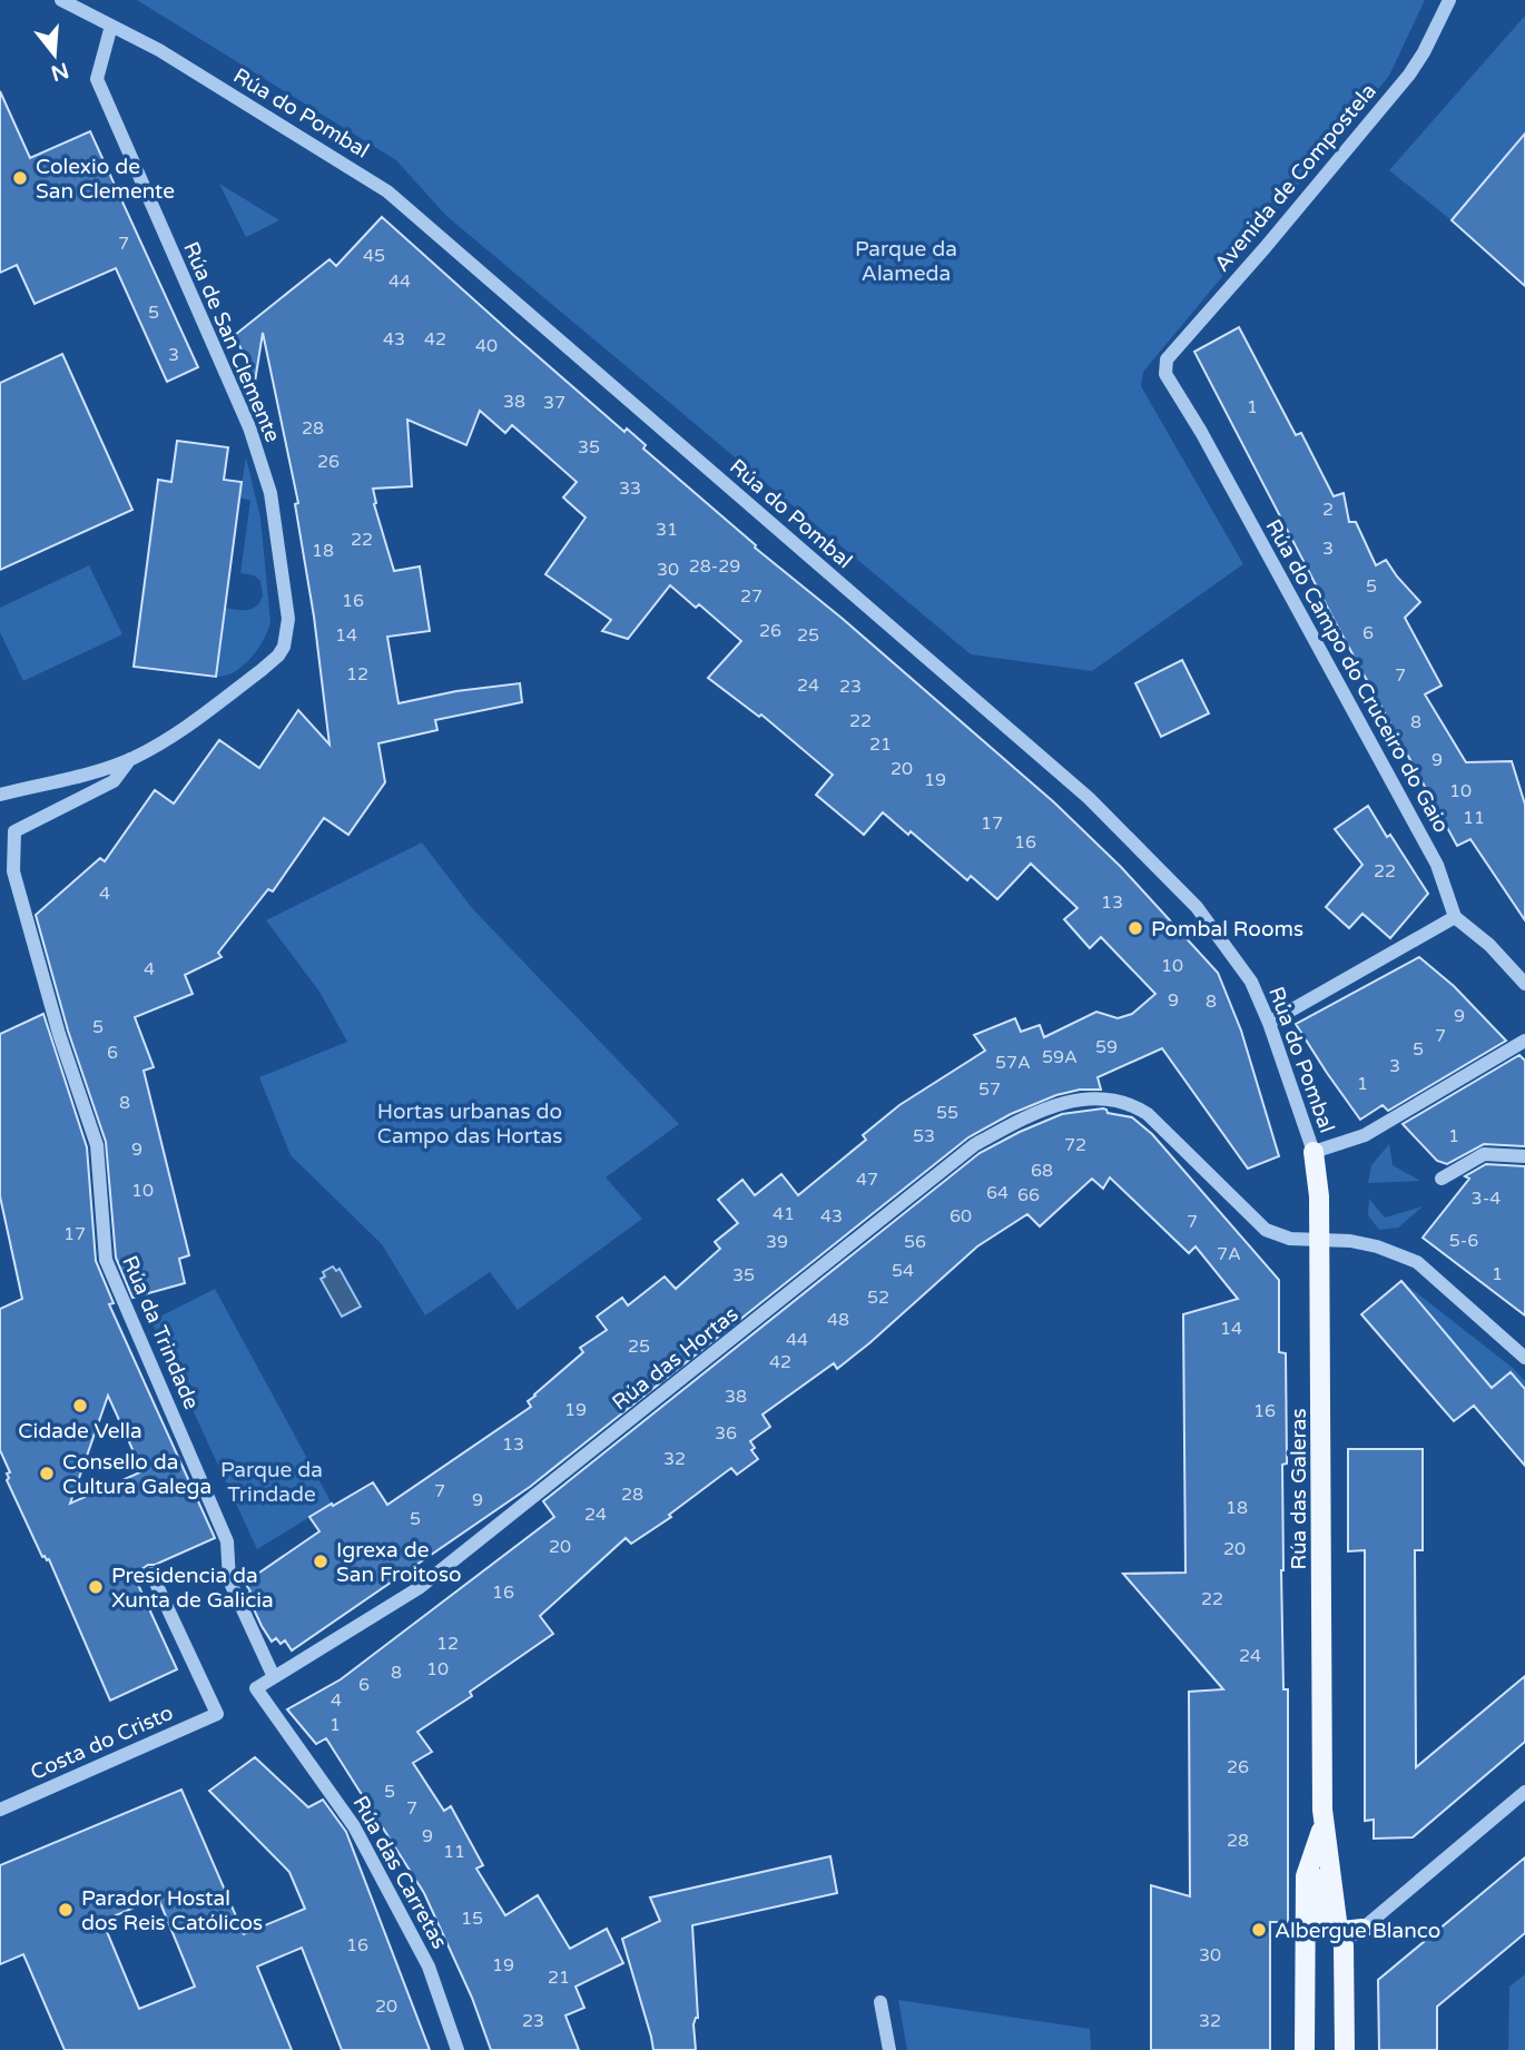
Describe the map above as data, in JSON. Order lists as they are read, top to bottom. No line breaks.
{"streets":{"main road":["Rúa das Galeras"],"street":["Rúa do Pombal","Avenida de Compostela","Rúa de San Clemente","Rúa do Campo do Cruceiro do Gaio","Rúa da Trindade","Rúa das Hortas","Costa do Cristo","Rúa das Carretas"]},"crossings":[["Rúa do Pombal","Rúa de San Clemente"],["Rúa do Pombal","Rúa das Galeras"],["Avenida de Compostela","Rúa do Campo do Cruceiro do Gaio"],["Rúa de San Clemente","Rúa da Trindade"],["Rúa da Trindade","Rúa das Hortas"],["Rúa das Hortas","Rúa das Galeras"],["Rúa das Hortas","Rúa das Carretas"]],"parks":["Parque da Alameda","Hortas urbanas do Campo das Hortas","Parque da Trindade"],"places":["Colexio de San Clemente","Pombal Rooms","Cidade Vella","Consello da Cultura Galega","Igrexa de San Froitoso","Presidencia da Xunta de Galicia","Parador Hostal dos Reis Católicos","Albergue Blanco"],"house_numbers":["7","45","44","5","43","42","40","3","38","37","1","28","35","26","33","2","31","22","3","18","28-29","30","5","27","16","26","6","14","25","12","7","24","23","22","8","21","9","20","19","10","11","17","16","22","4","13","10","4","9","8","9","5","7","59","5","6","59A","57A","3","1","57","8","55","53","1","72","9","68","47","10","64","66","3-4","41","43","60","7","17","5-6","39","56","7A","54","1","35","52","48","14","44","25","42","38","19","16","36","13","32","7","28","9","18","24","5","20","20","16","22","12","24","10","8","6","4","1","26","5","7","9","28","11","15","16","30","19","21","20","23","32"],"north":"bottom"}
